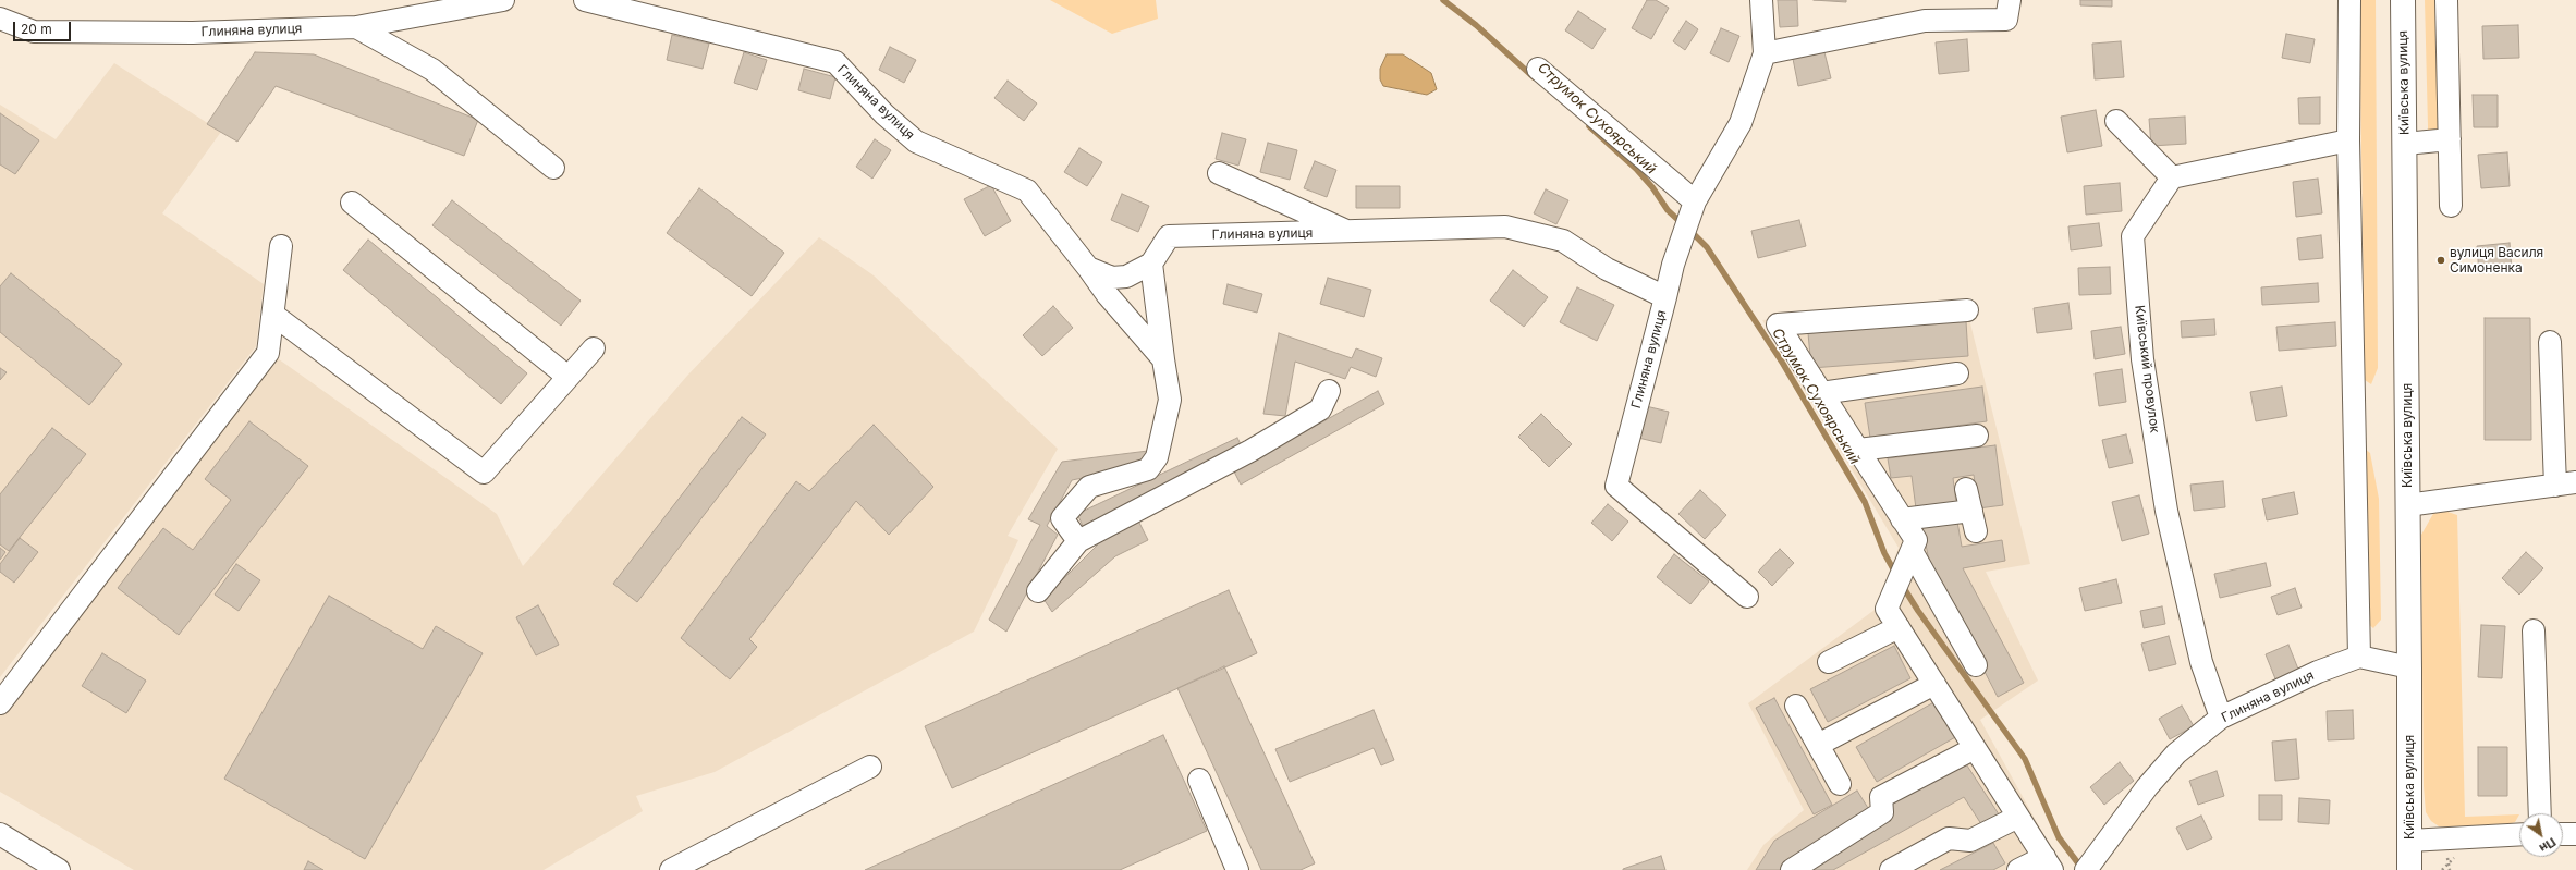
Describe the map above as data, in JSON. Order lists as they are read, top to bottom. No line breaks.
{"streets":{"main road":["Київська вулиця"],"street":["Глиняна вулиця","Київський провулок"]},"crossings":[["Глиняна вулиця","Київський провулок"]],"water":["Струмок Сухоярський"],"places":["вулиця Василя Симоненка"],"scale_bar":"20 m","north":"bottom right"}
